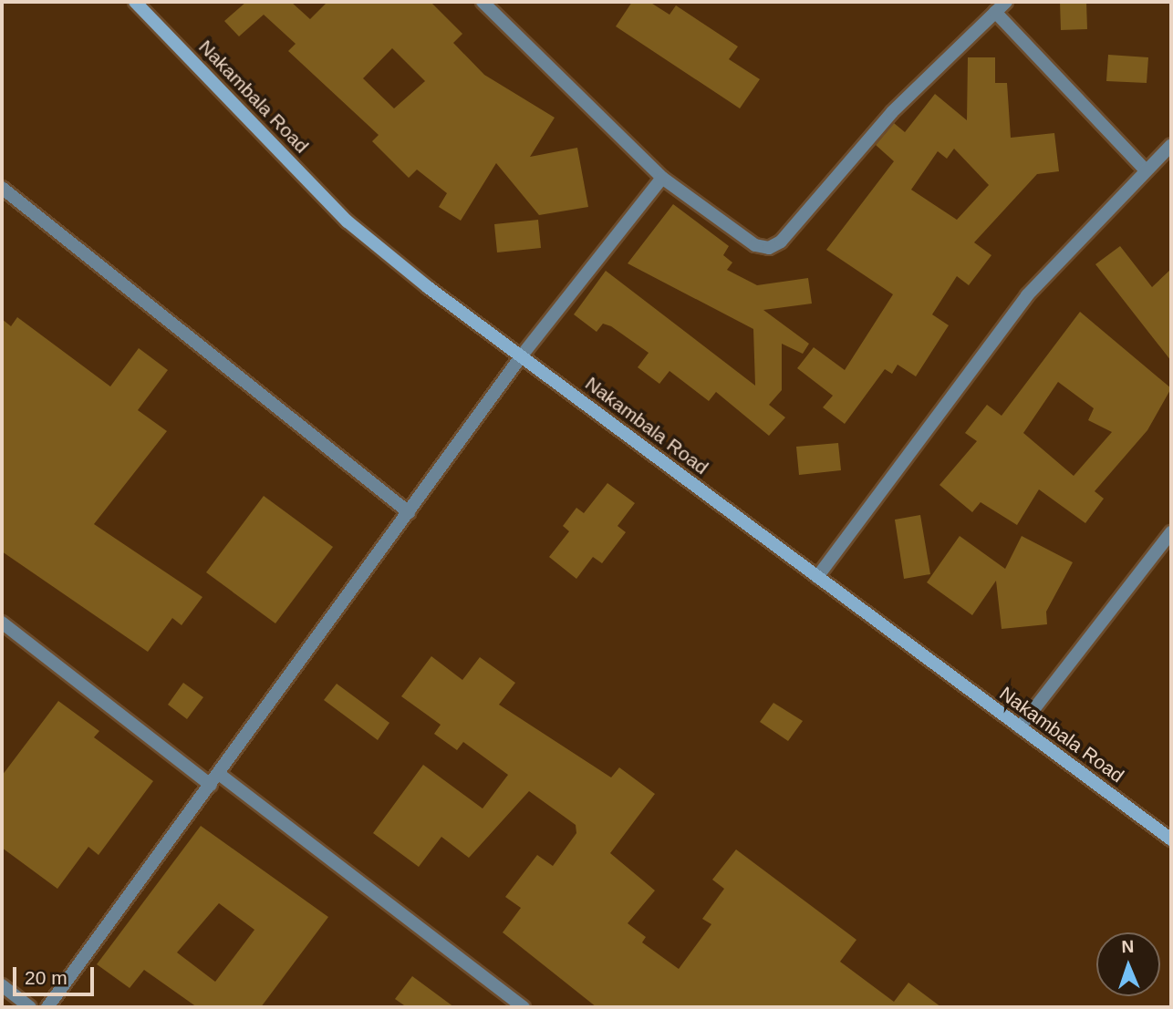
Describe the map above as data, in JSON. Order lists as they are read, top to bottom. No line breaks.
{"streets":{"main road":["Nakambala Road"]},"scale_bar":"20 m","north":"top"}
